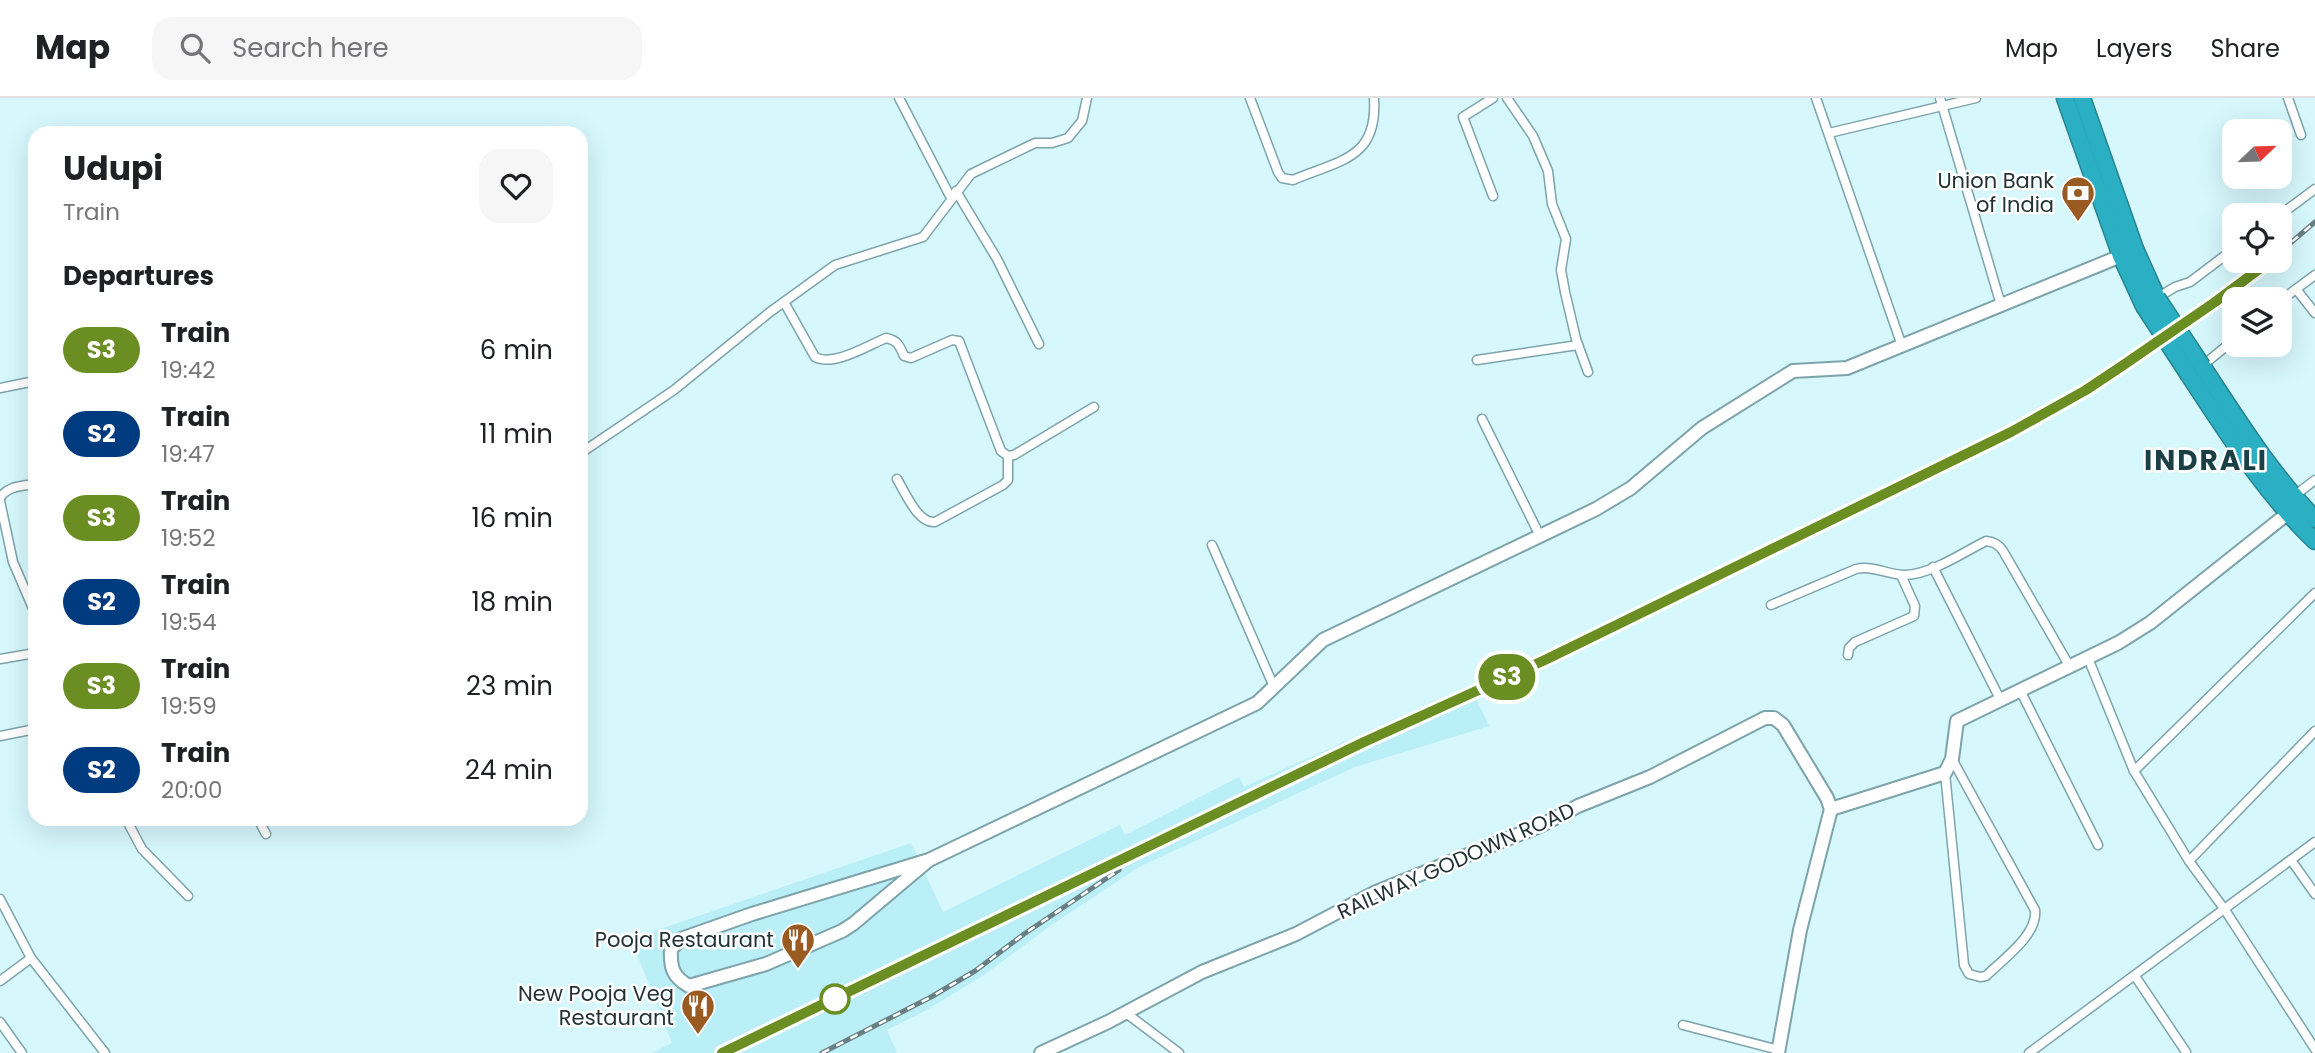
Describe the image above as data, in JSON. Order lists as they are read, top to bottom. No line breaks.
{"streets":{"street":["RAILWAY GODOWN ROAD"]},"districts":["INDRALI"],"places":{"bank":["Union Bank of India"],"restaurant":["Pooja Restaurant","New Pooja Veg Restaurant"]},"north":"top right","page":{"header":"Map","search":"Search here","nav":["Map","Layers","Share"],"on_map":"S3","heading":[["Udupi","Train"],"Departures"],"list":[{"mark":"S3","name":"Train","note":"19:42","value":"6 min"},{"mark":"S2","name":"Train","note":"19:47","value":"11 min"},{"mark":"S3","name":"Train","note":"19:52","value":"16 min"},{"mark":"S2","name":"Train","note":"19:54","value":"18 min"},{"mark":"S3","name":"Train","note":"19:59","value":"23 min"},{"mark":"S2","name":"Train","note":"20:00","value":"24 min"}]}}
